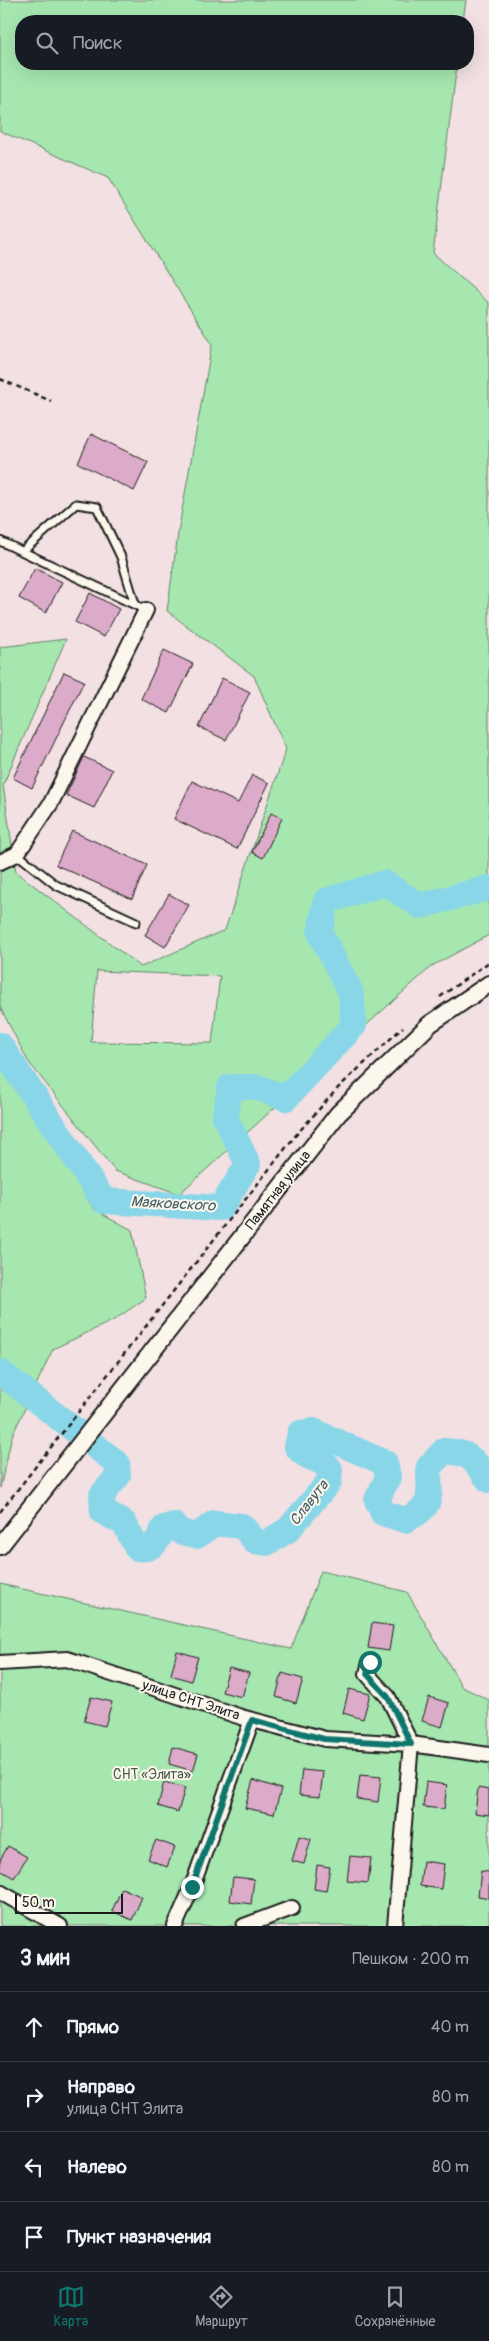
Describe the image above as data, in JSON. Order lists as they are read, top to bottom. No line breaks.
{"streets":{"street":["Памятная улица","улица СНТ Элита"]},"water":["Маяковского","Славута"],"parks":["СНТ «Элита»"],"scale_bar":"50 m","page":{"search":"Поиск","scale":"50 m","heading":["3 мин","Пешком · 200 m"],"list":[["Прямо","40 m"],["Направо","улица СНТ Элита","80 m"],["Налево","80 m"],"Пункт назначения"],"nav":["Карта","Маршрут","Сохранённые"]}}
